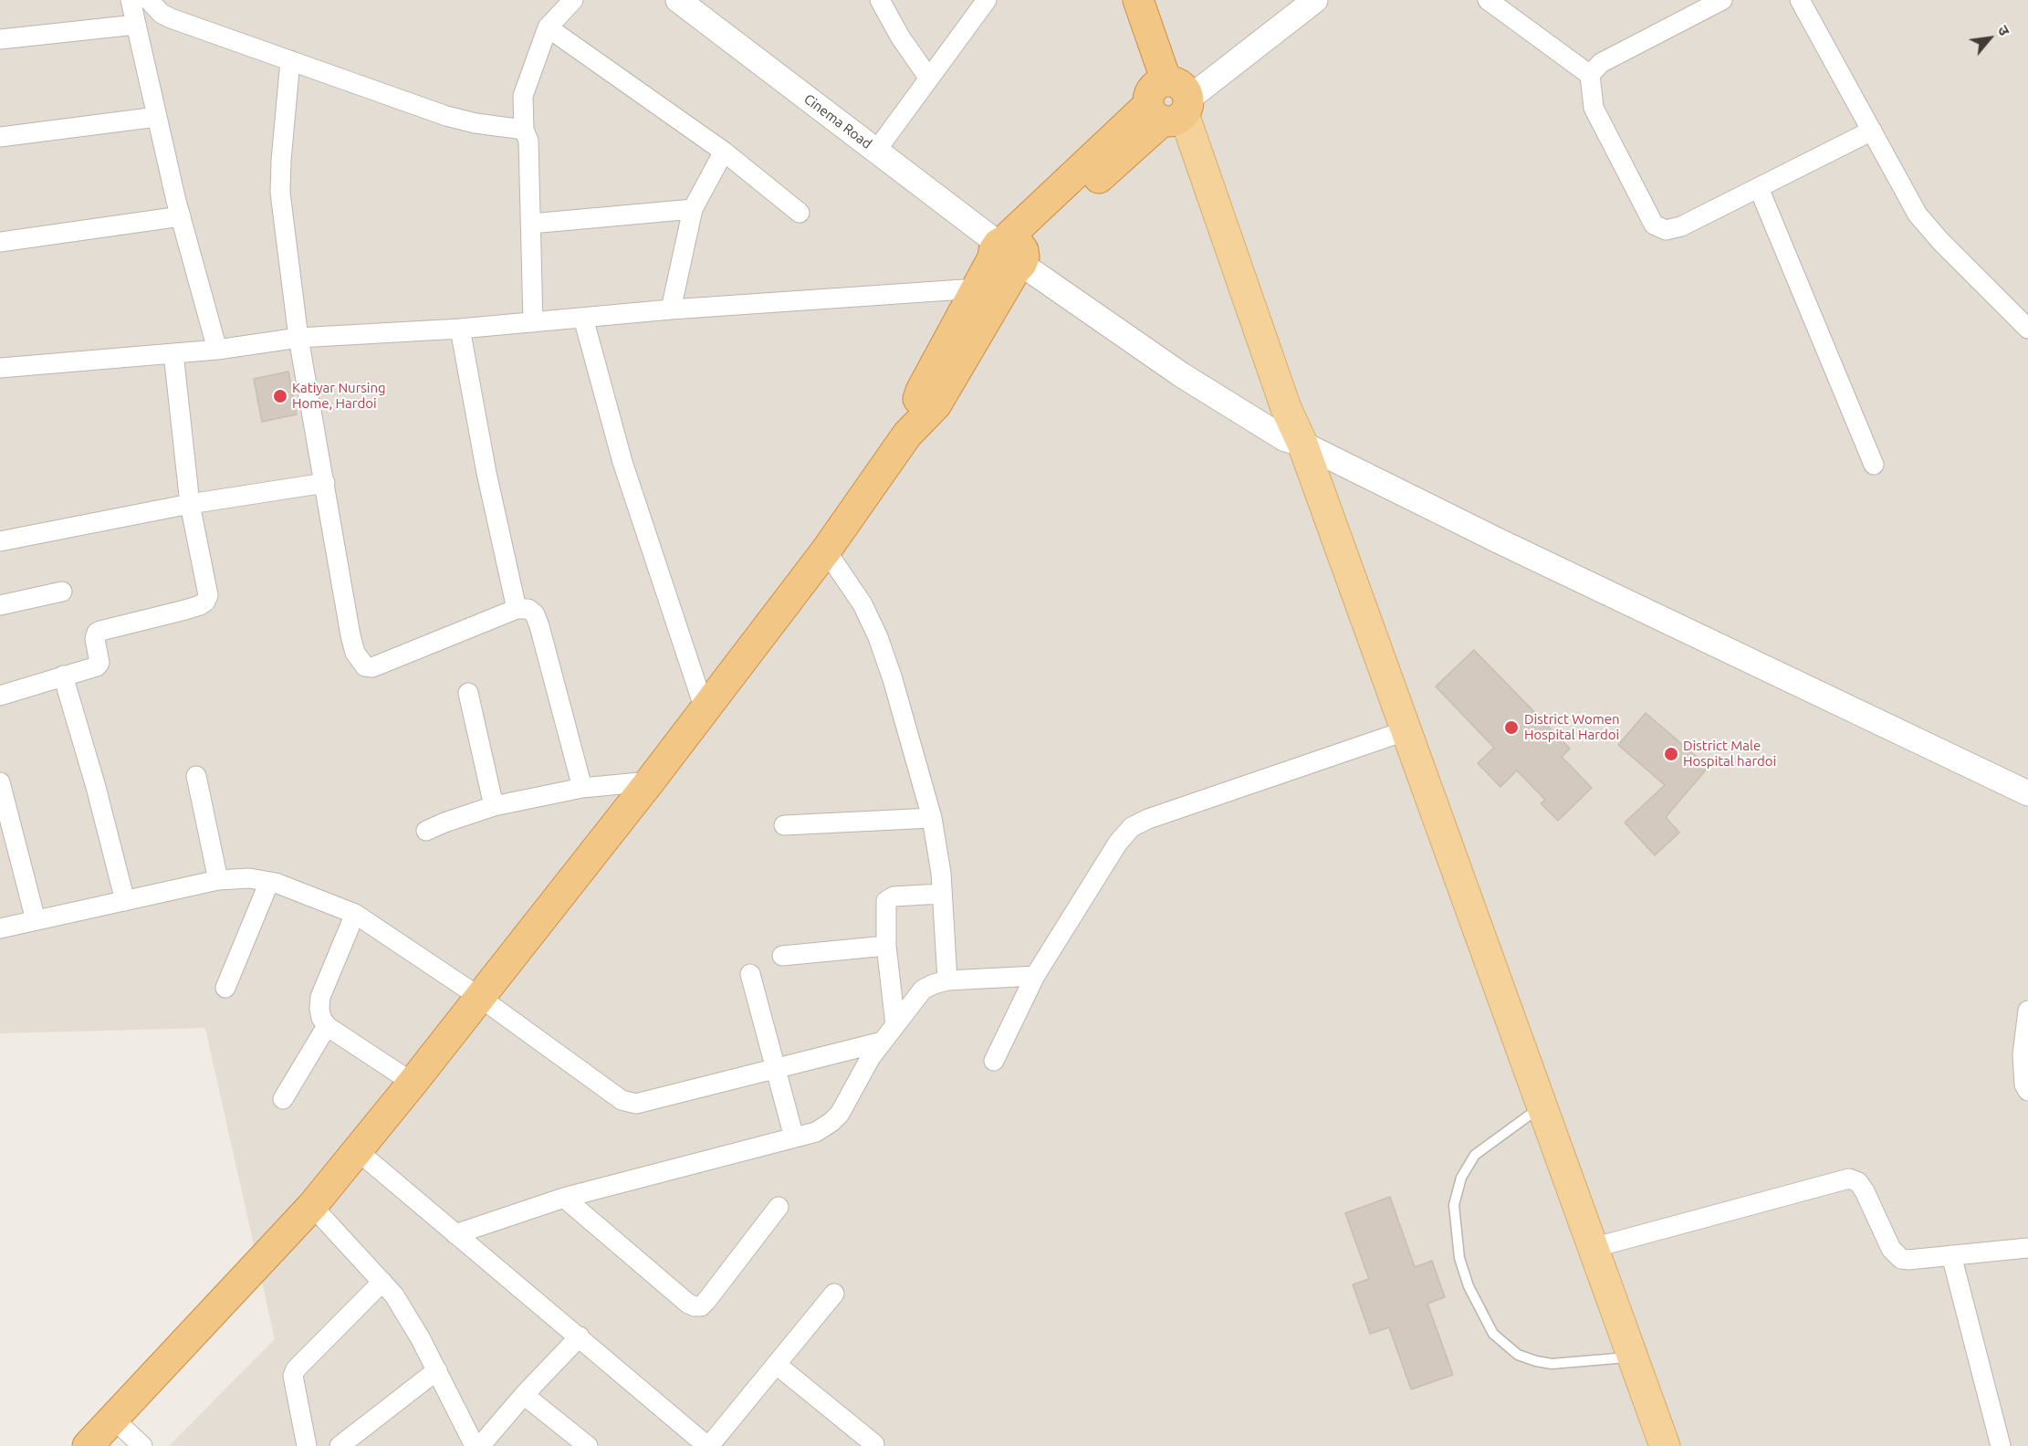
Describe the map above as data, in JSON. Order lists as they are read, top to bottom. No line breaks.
{"streets":{"street":["Cinema Road"]},"places":["Katiyar Nursing Home, Hardoi","District Women Hospital Hardoi","District Male Hospital hardoi"],"north":"top right"}
